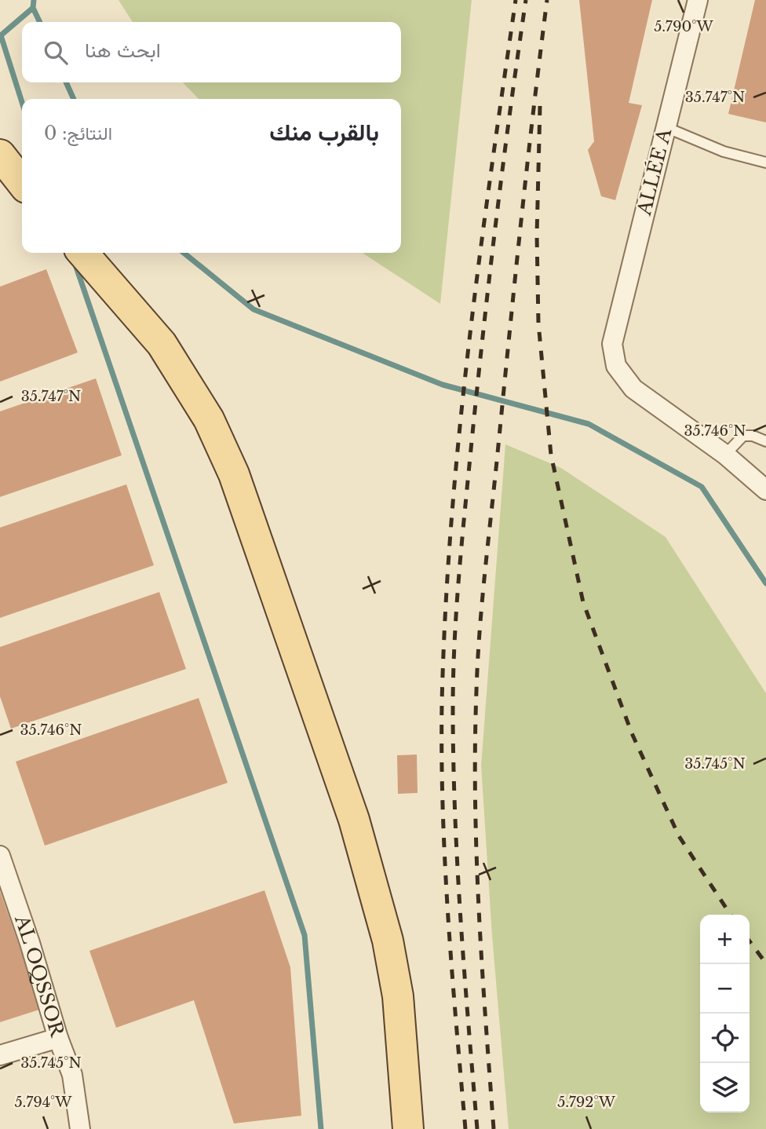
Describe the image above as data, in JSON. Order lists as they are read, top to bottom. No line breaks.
{"streets":{"street":["ALLÉE A","AL OQSSOR"]},"page":{"search":"ابحث هنا","heading":["بالقرب منك","النتائج: 0"],"map_buttons":["+","−"]},"coordinates":["5.790°W","35.747°N","35.746°N","35.745°N","5.794°W","5.792°W"]}
